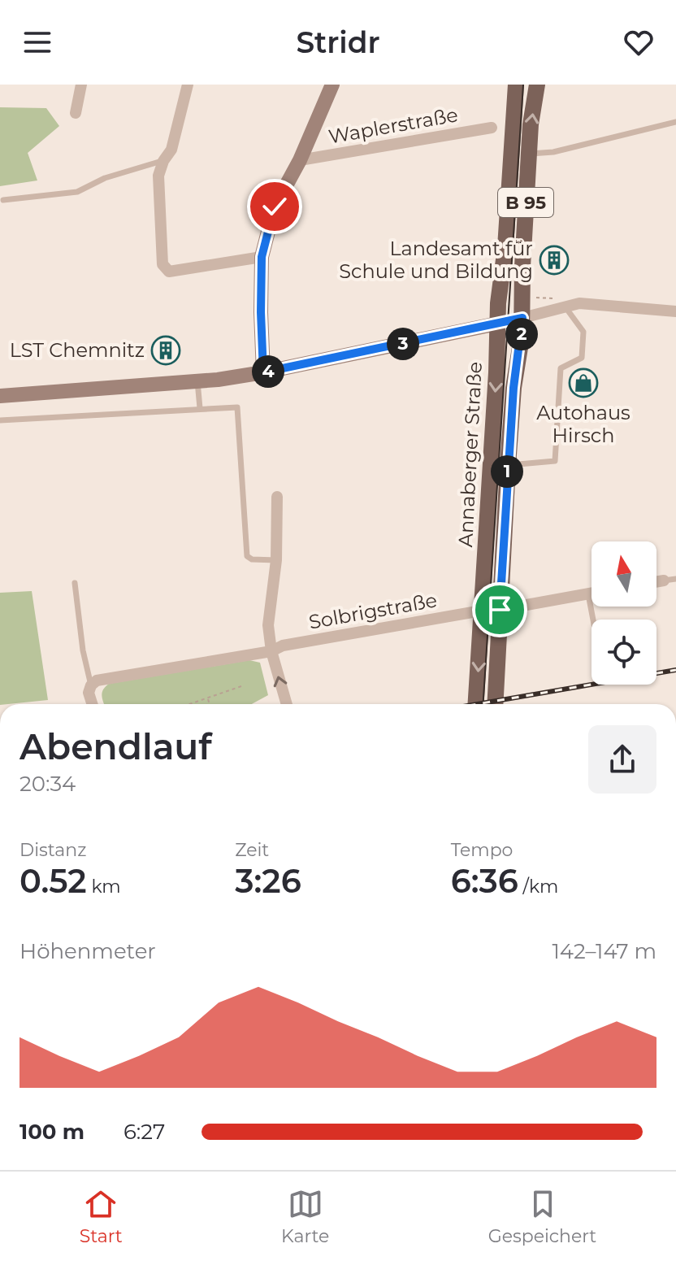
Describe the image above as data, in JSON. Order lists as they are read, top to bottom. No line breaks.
{"streets":{"main road":["B 95","Annaberger Straße"],"street":["Waplerstraße","Solbrigstraße"]},"crossings":[["Annaberger Straße","Solbrigstraße"]],"places":{"building":["Landesamt für Schule und Bildung","LST Chemnitz"],"shop":["Autohaus Hirsch"]},"north":"top","page":{"header":"Stridr","pins":["2","3","4","1"],"heading":["Abendlauf","20:34"],"stats":[["Distanz","0.52 km"],["Zeit","3:26"],["Tempo","6:36 /km"]],"chart":["Höhenmeter","142–147 m"],"list":[{"name":"100 m","note":"6:27"}],"tabs":["Start","Karte","Gespeichert"]}}
